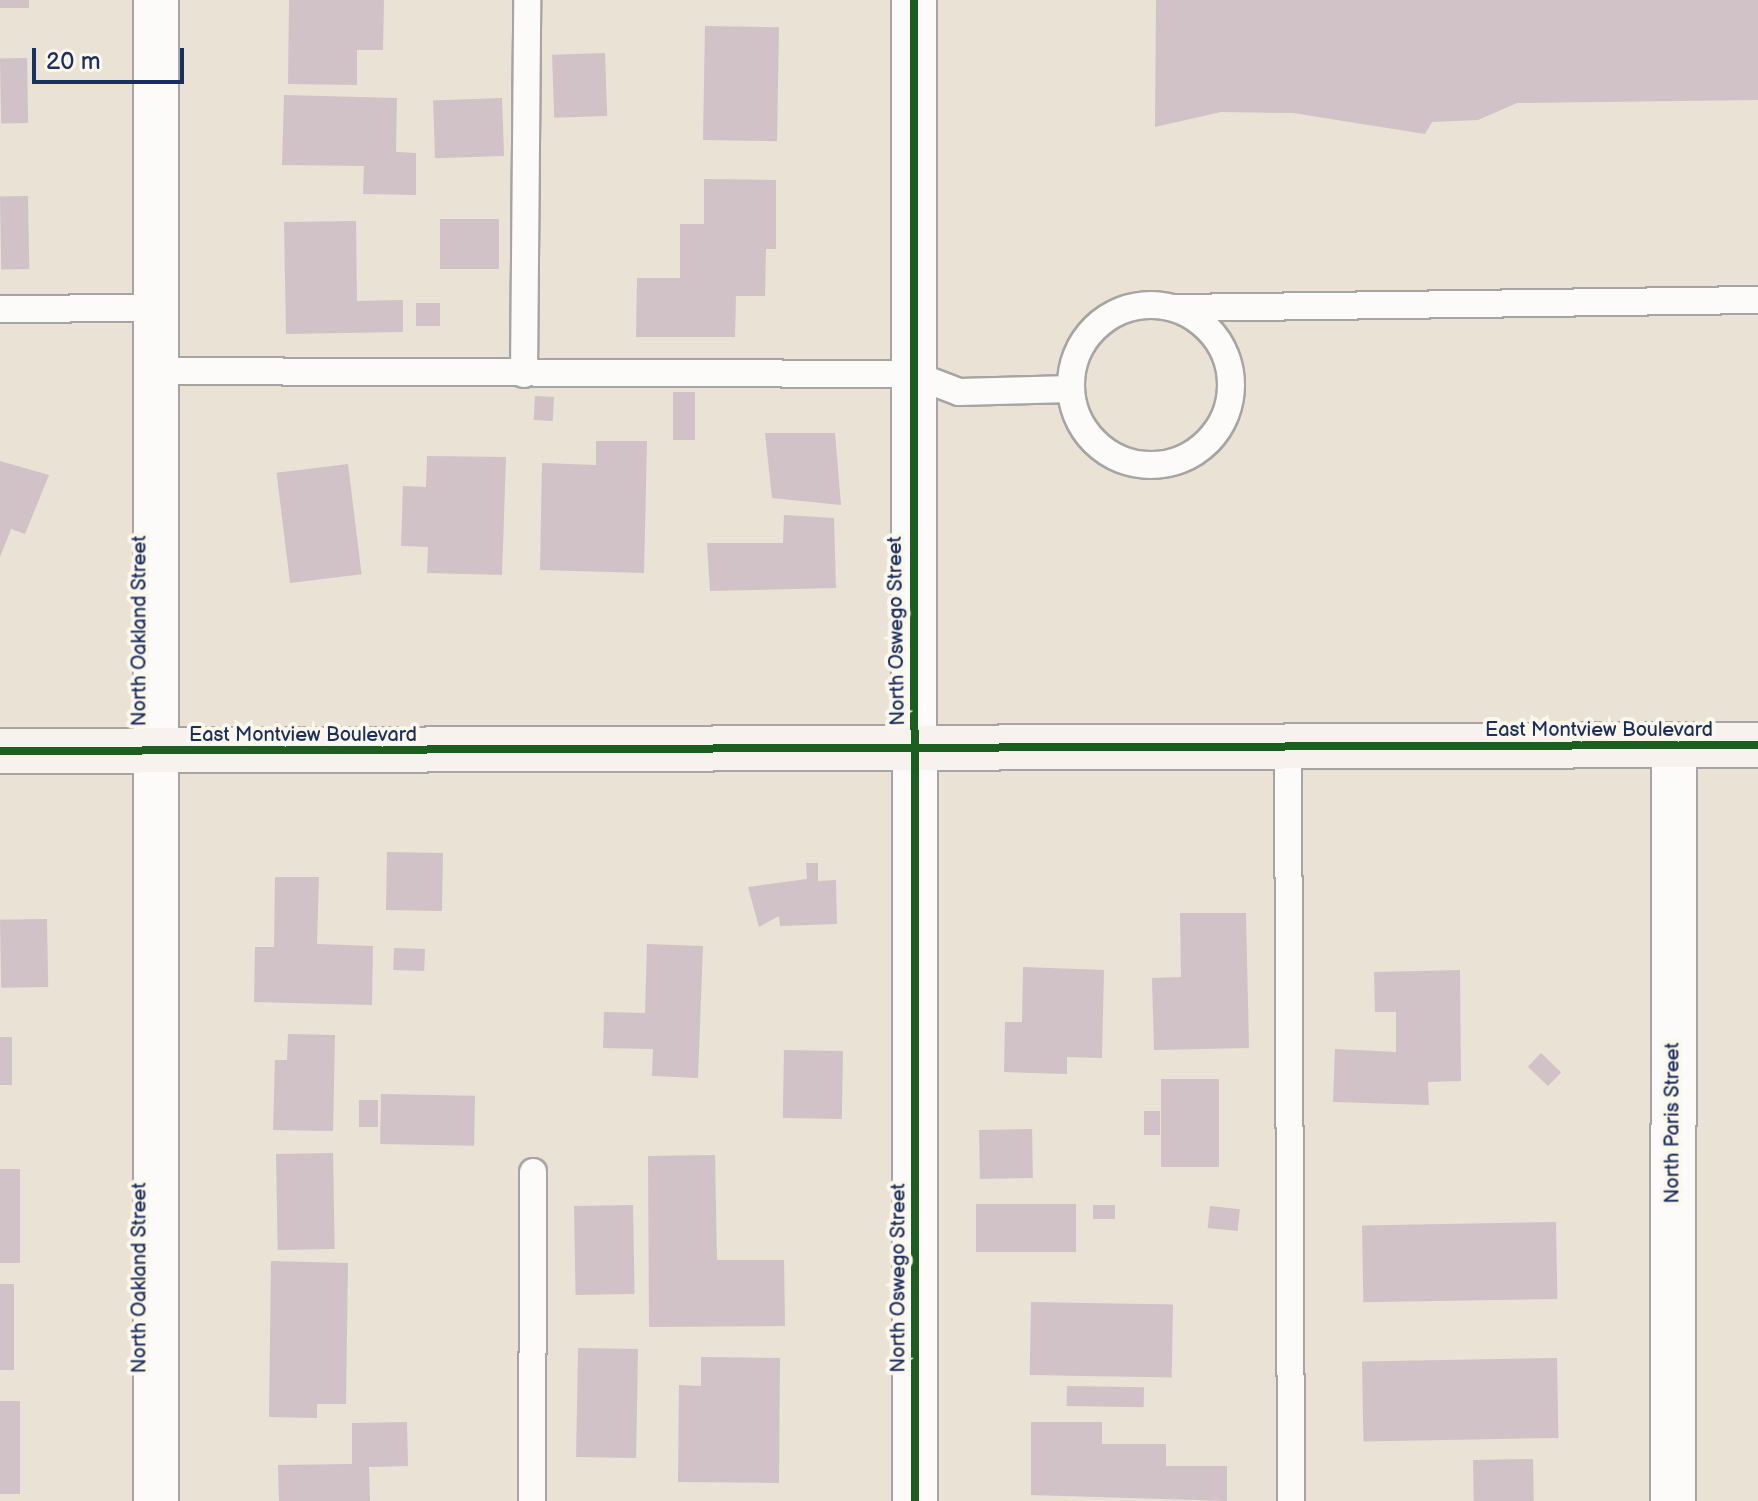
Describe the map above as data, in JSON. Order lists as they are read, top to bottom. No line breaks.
{"streets":{"main road":["East Montview Boulevard"],"street":["North Oakland Street","North Oswego Street","North Paris Street"]},"crossings":[["North Oakland Street","East Montview Boulevard"],["North Oswego Street","East Montview Boulevard"],["East Montview Boulevard","North Paris Street"]],"scale_bar":"20 m"}
